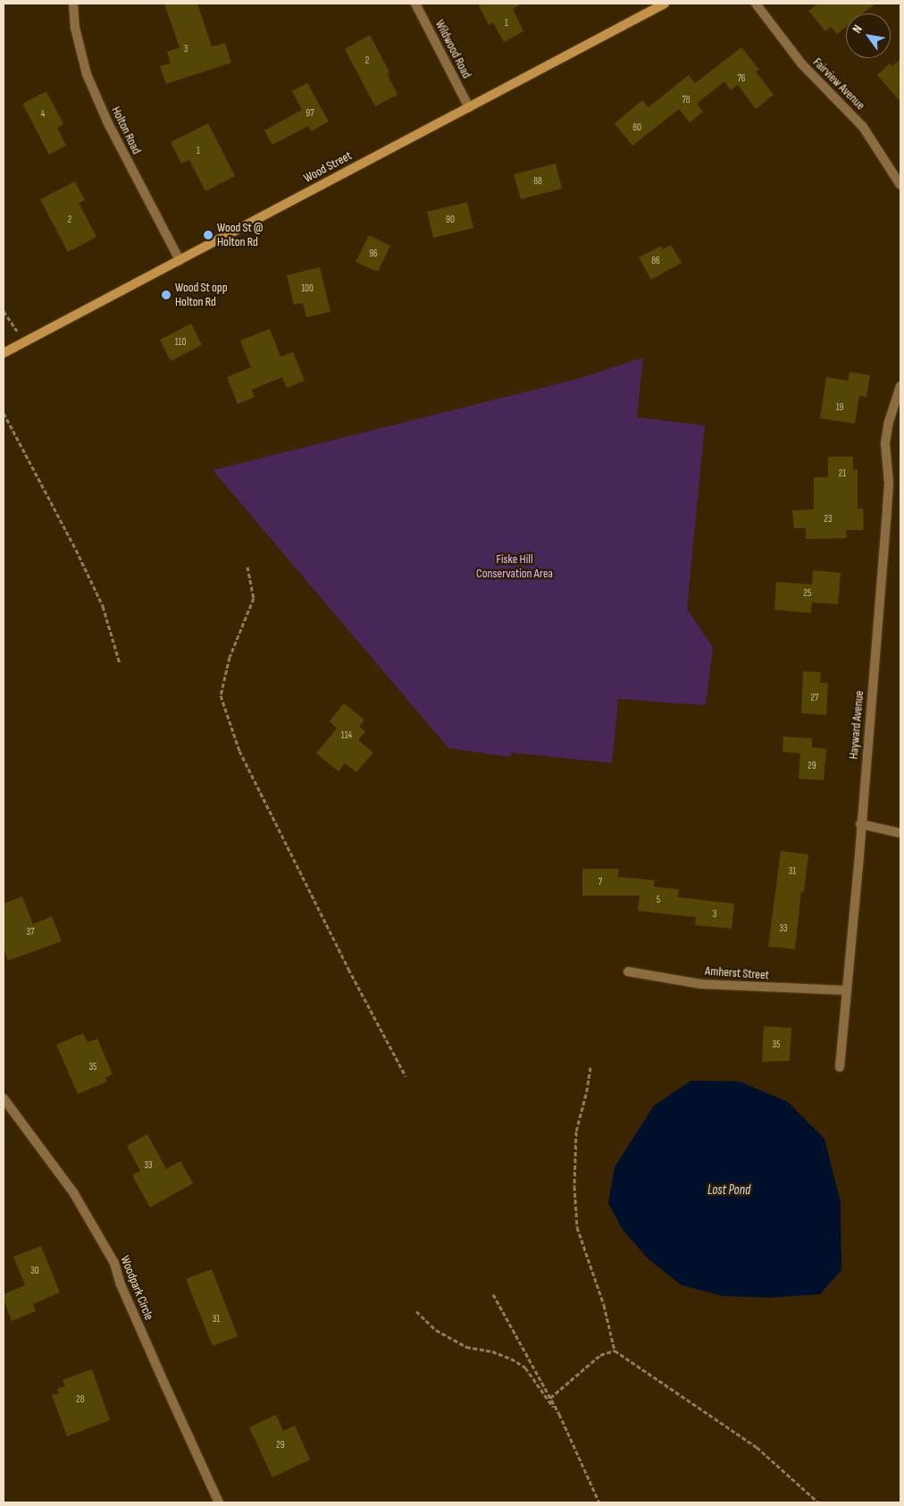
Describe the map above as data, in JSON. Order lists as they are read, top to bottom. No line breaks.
{"streets":{"street":["Wildwood Road","Fairview Avenue","Holton Road","Wood Street","Hayward Avenue","Amherst Street","Woodpark Circle"]},"crossings":[["Wildwood Road","Wood Street"],["Holton Road","Wood Street"],["Hayward Avenue","Amherst Street"]],"water":["Lost Pond"],"parks":["Fiske Hill Conservation Area"],"places":["Wood St @ Holton Rd","Wood St opp Holton Rd"],"house_numbers":["1","3","2","76","78","97","4","80","1","88","2","90","96","86","100","110","19","21","23","25","27","114","29","31","7","5","3","33","37","35","35","33","30","31","28","29"],"north":"top left"}
